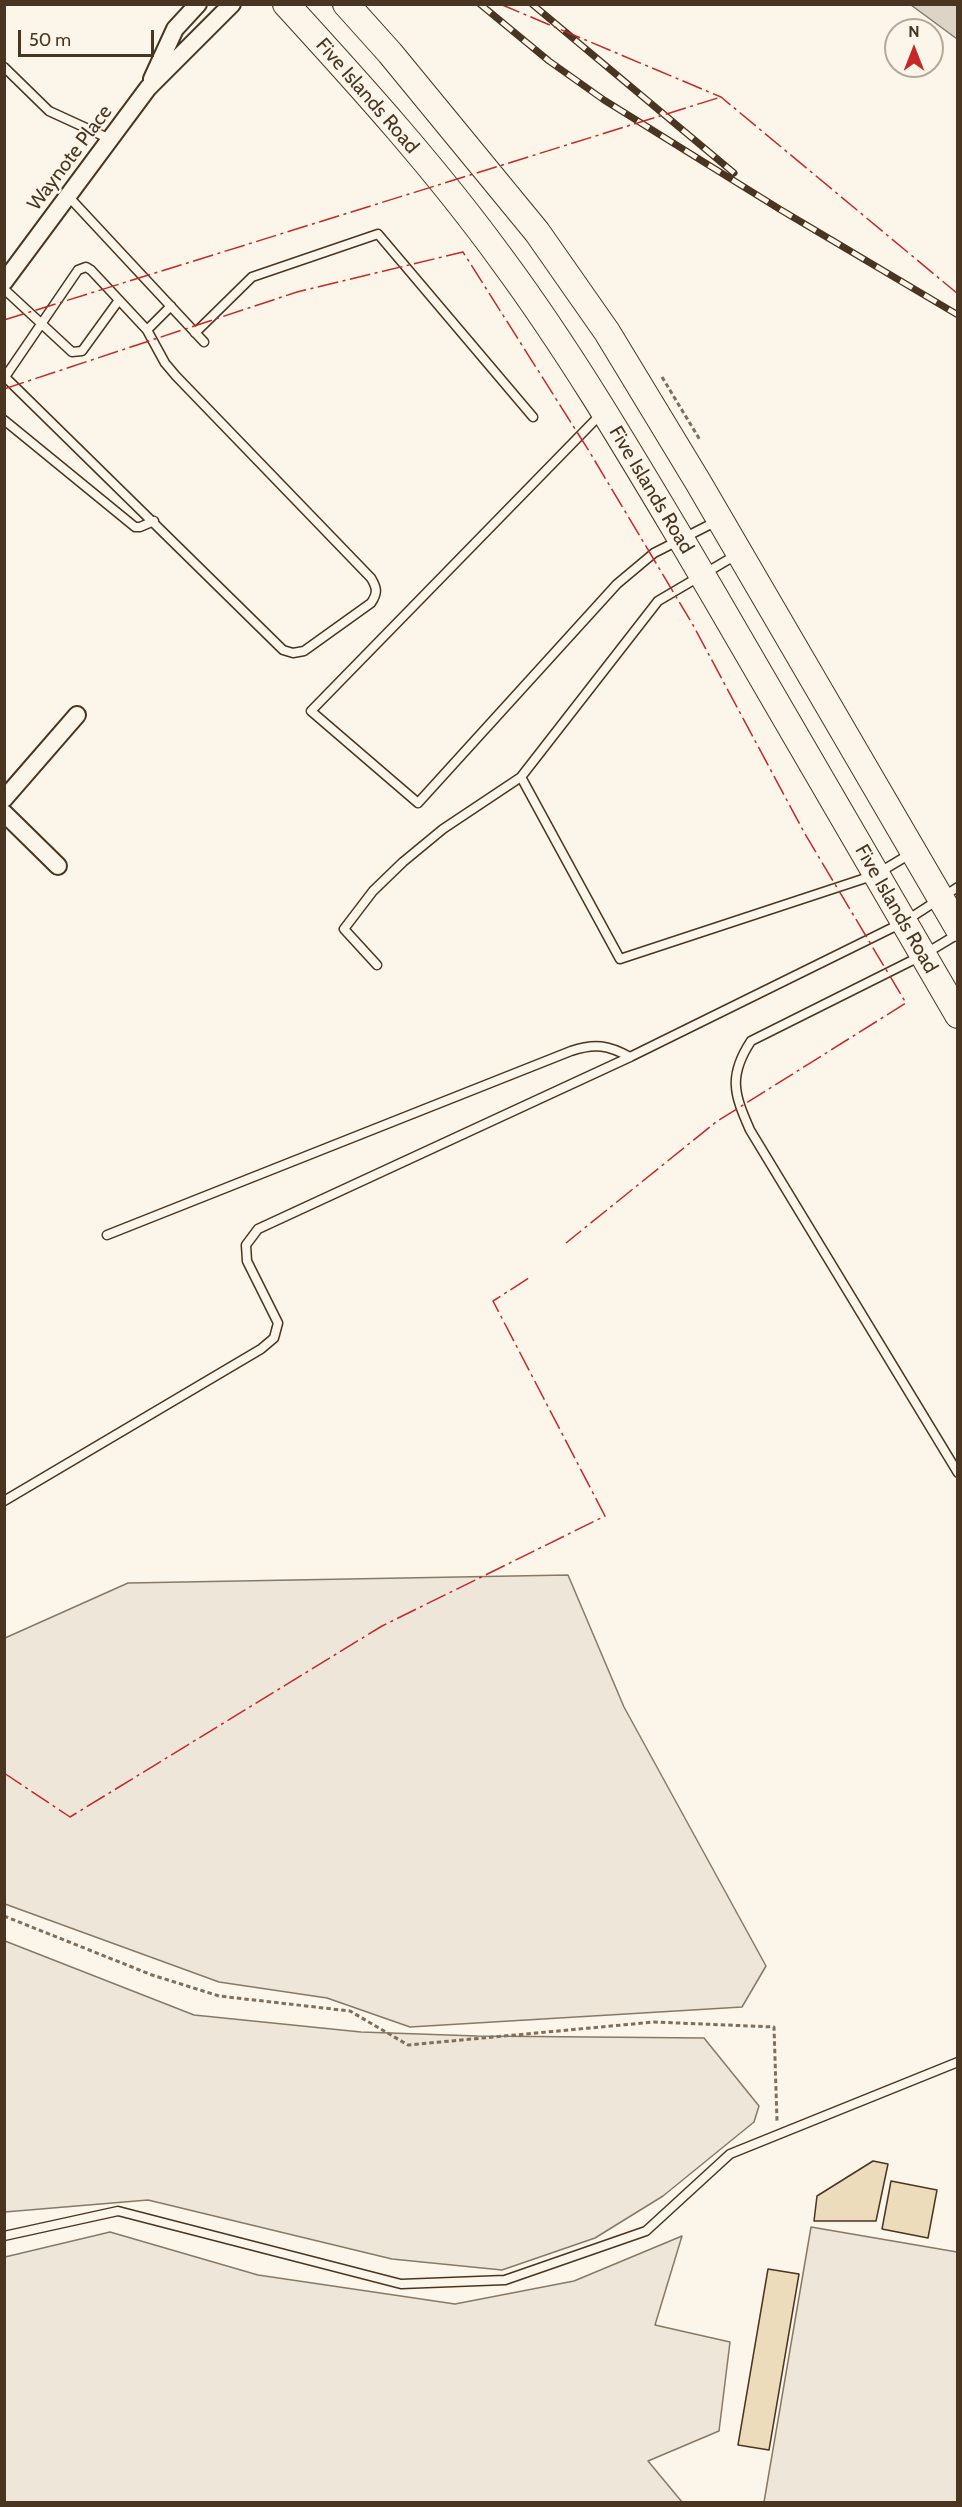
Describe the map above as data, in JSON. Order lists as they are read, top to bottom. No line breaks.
{"streets":{"main road":["Five Islands Road"],"street":["Waynote Place"]},"scale_bar":"50 m","north":"top"}
